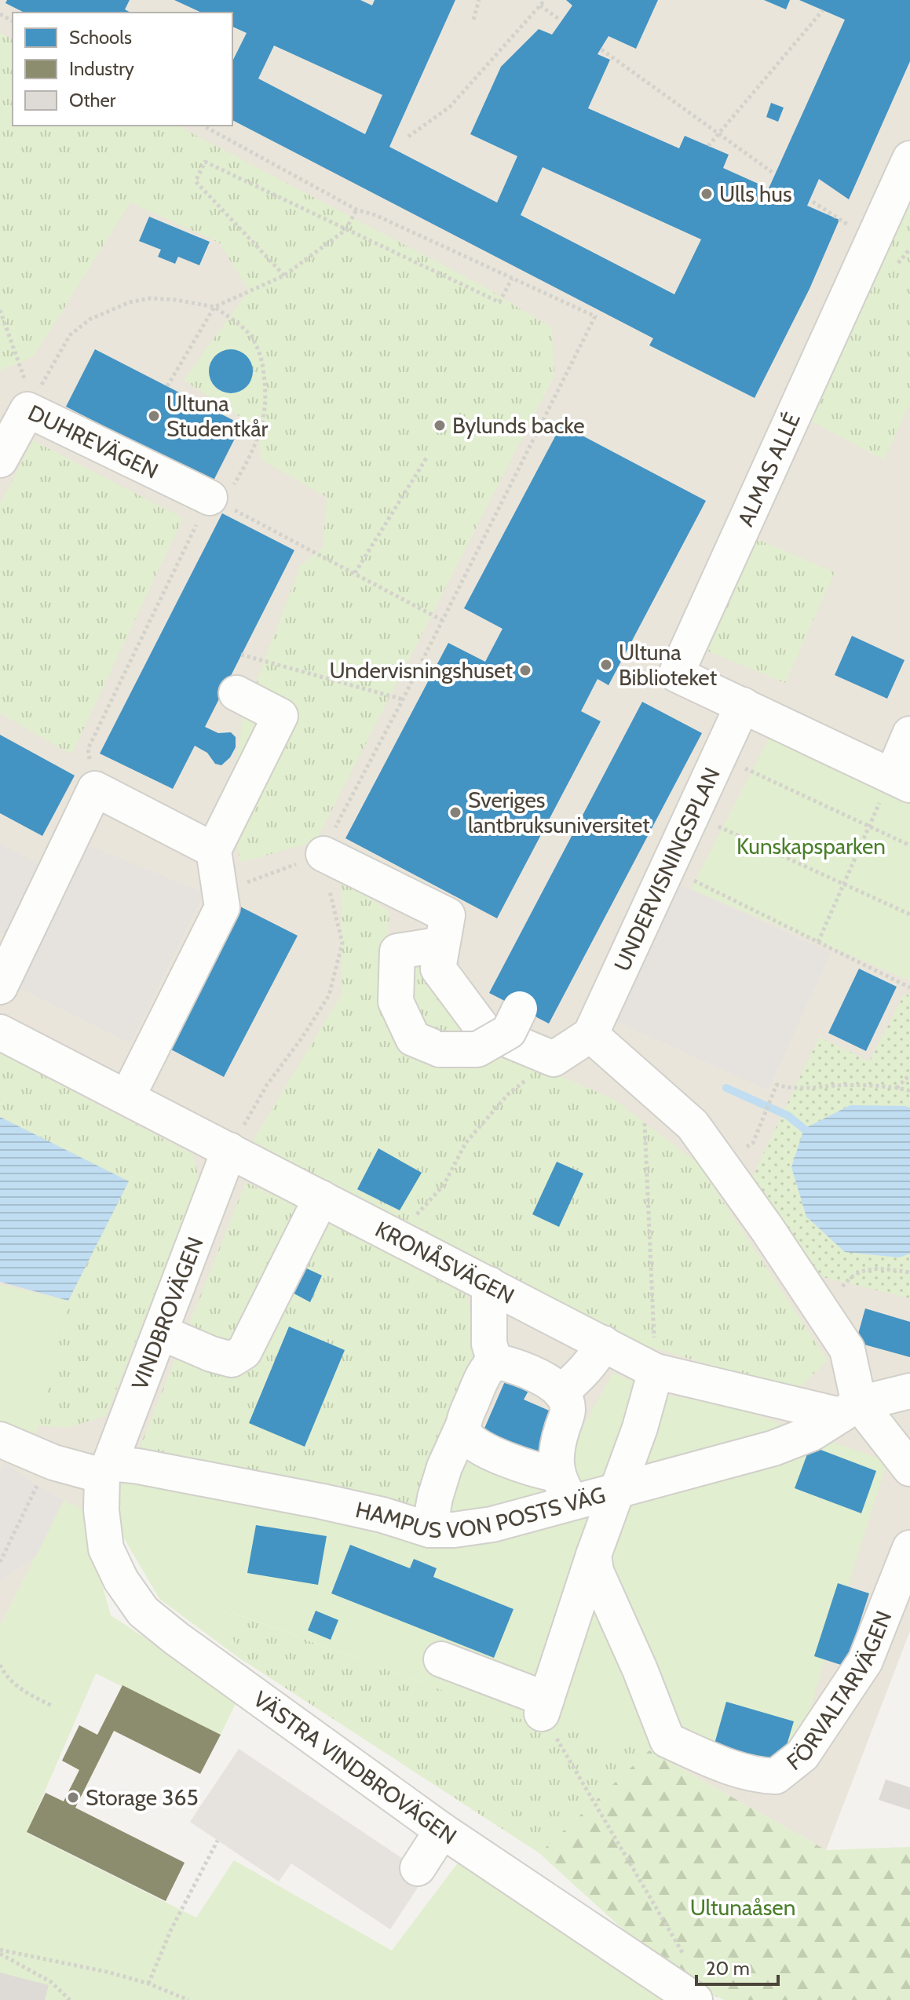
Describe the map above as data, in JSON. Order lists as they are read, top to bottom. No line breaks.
{"streets":{"street":["DUHREVÄGEN","ALMAS ALLÉ","UNDERVISNINGSPLAN","KRONÅSVÄGEN","VINDBROVÄGEN","HAMPUS VON POSTS VÄG","FÖRVALTARVÄGEN","VÄSTRA VINDBROVÄGEN"]},"crossings":[["ALMAS ALLÉ","UNDERVISNINGSPLAN"],["KRONÅSVÄGEN","VINDBROVÄGEN"],["KRONÅSVÄGEN","HAMPUS VON POSTS VÄG"],["VINDBROVÄGEN","HAMPUS VON POSTS VÄG"],["VINDBROVÄGEN","VÄSTRA VINDBROVÄGEN"],["HAMPUS VON POSTS VÄG","VÄSTRA VINDBROVÄGEN"]],"parks":["Kunskapsparken","Ultunaåsen"],"places":["Ulls hus","Ultuna Studentkår","Bylunds backe","Ultuna Biblioteket","Undervisningshuset","Sveriges lantbruksuniversitet","Storage 365"],"legend":["Schools","Industry","Other"],"scale_bar":"20 m"}
